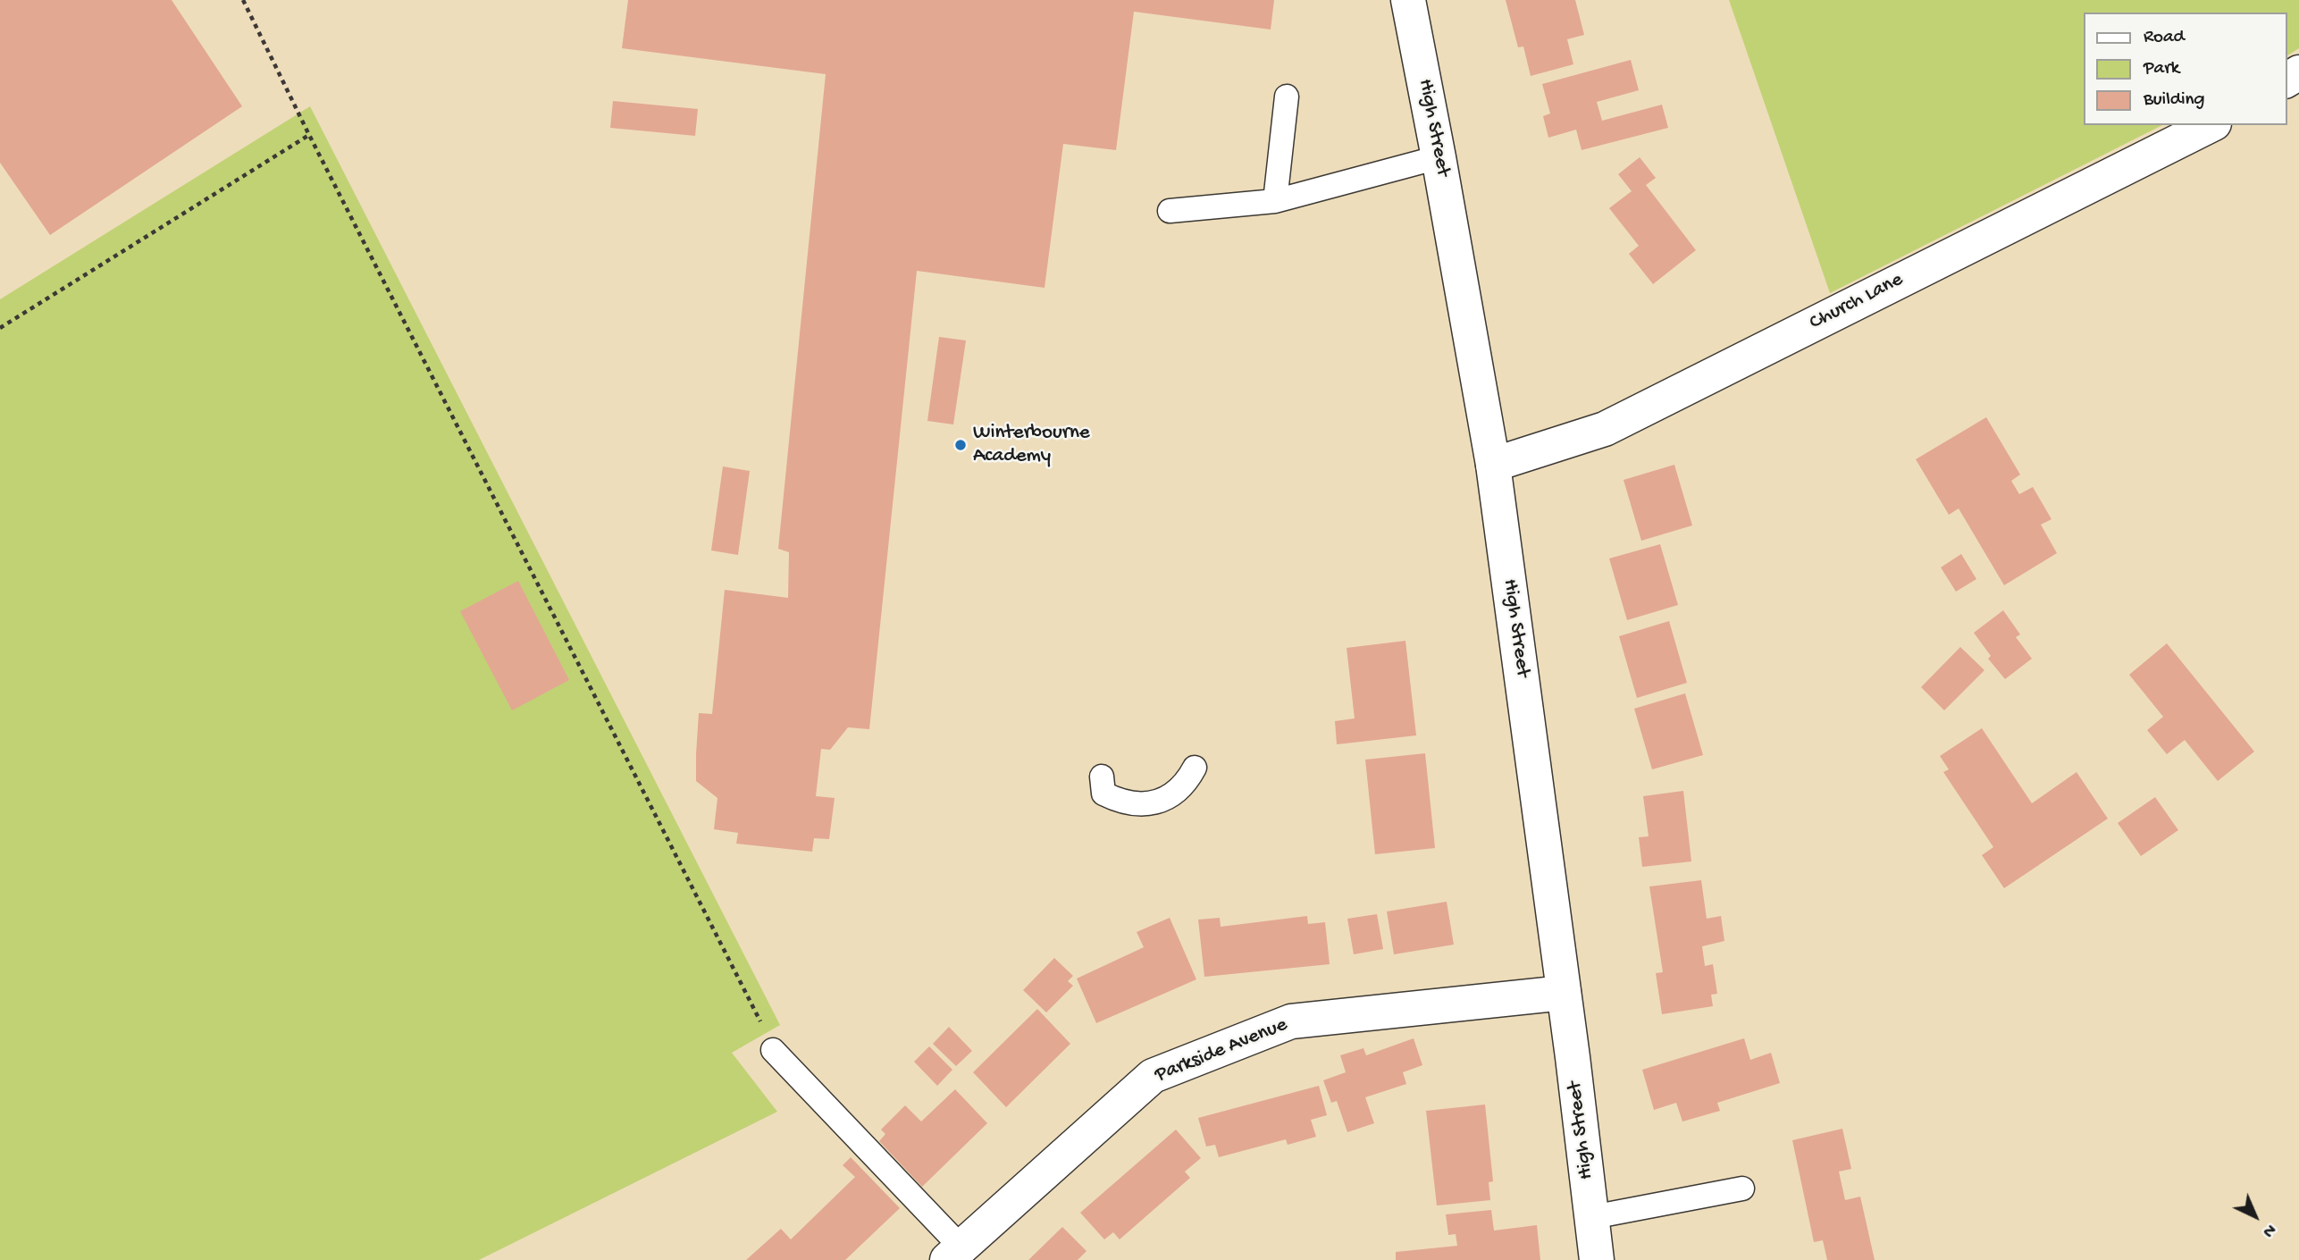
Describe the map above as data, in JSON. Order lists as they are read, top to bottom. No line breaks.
{"streets":{"street":["High Street","Church Lane","Parkside Avenue"]},"crossings":[["High Street","Church Lane"],["High Street","Parkside Avenue"]],"places":["Winterbourne Academy"],"legend":["Road","Park","Building"],"north":"bottom right"}
